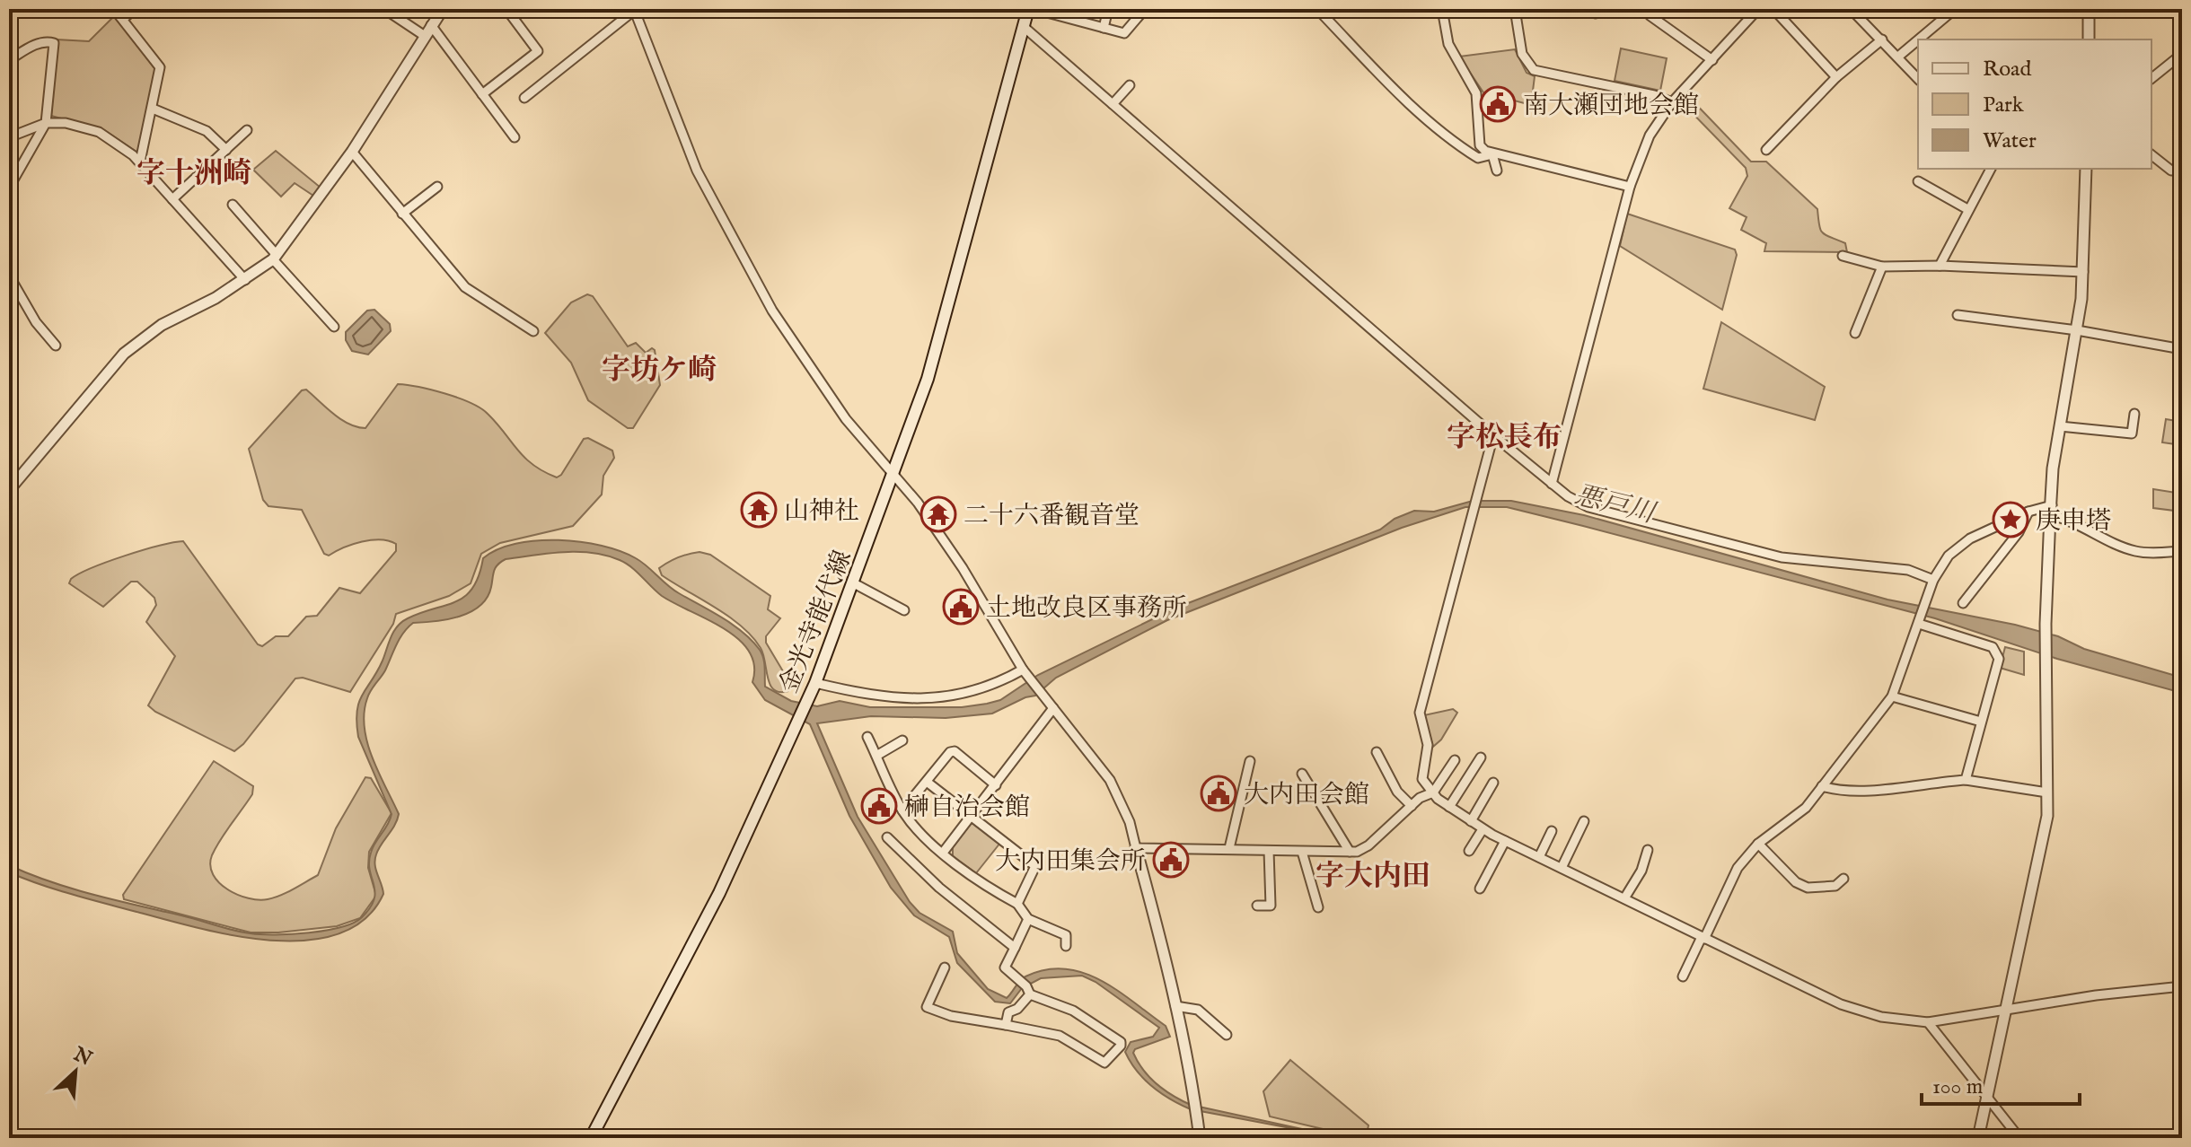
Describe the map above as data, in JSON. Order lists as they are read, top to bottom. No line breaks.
{"streets":{"main road":["金光寺能代線"]},"districts":["字十洲崎","字坊ケ崎","字松長布","字大内田"],"water":["悪戸川"],"places":{"public building":["南大瀬団地会館","土地改良区事務所","大内田会館","榊自治会館","大内田集会所"],"temple":["山神社","二十六番観音堂"],"place":["庚申塔"]},"legend":["Road","Park","Water"],"scale_bar":"100 m","north":"top right"}
